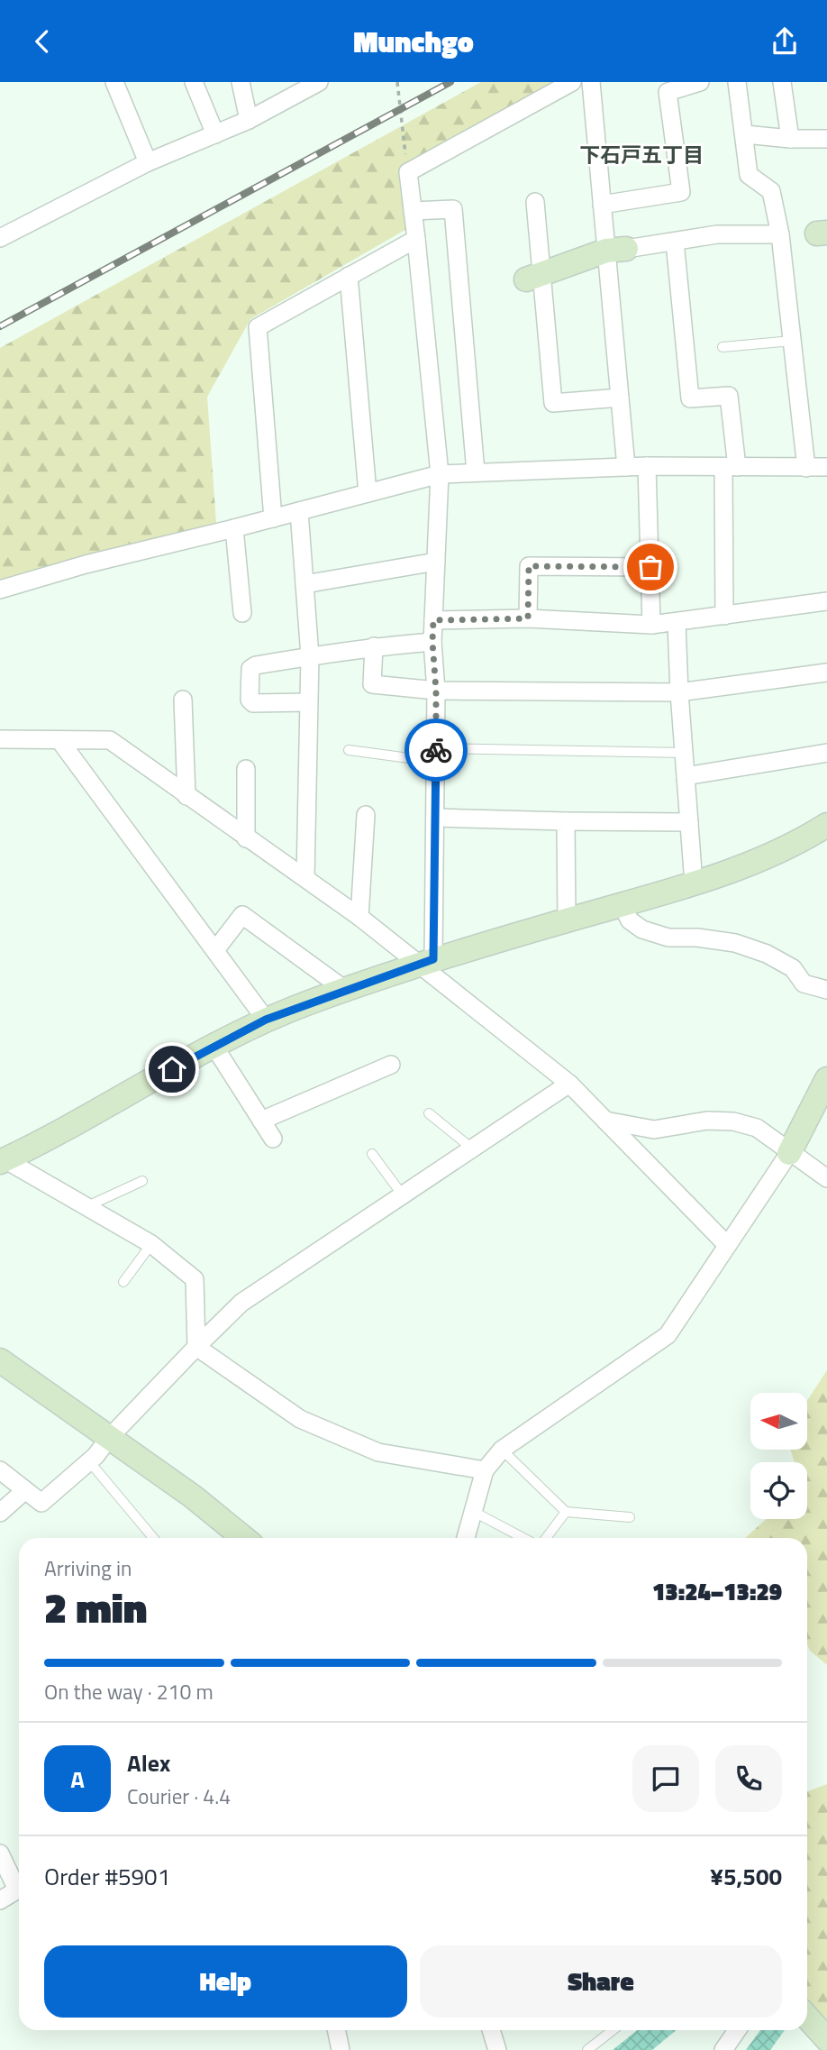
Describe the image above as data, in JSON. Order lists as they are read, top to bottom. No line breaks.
{"districts":["下石戸五丁目"],"north":"left","page":{"header":"Munchgo","heading":["2 min","Arriving in","13:24–13:29"],"panel":["Alex","Courier · 4.4","Order #5901","¥5,500"],"bar":"On the way · 210 m","round":"A","buttons":["Help","Share"]}}
